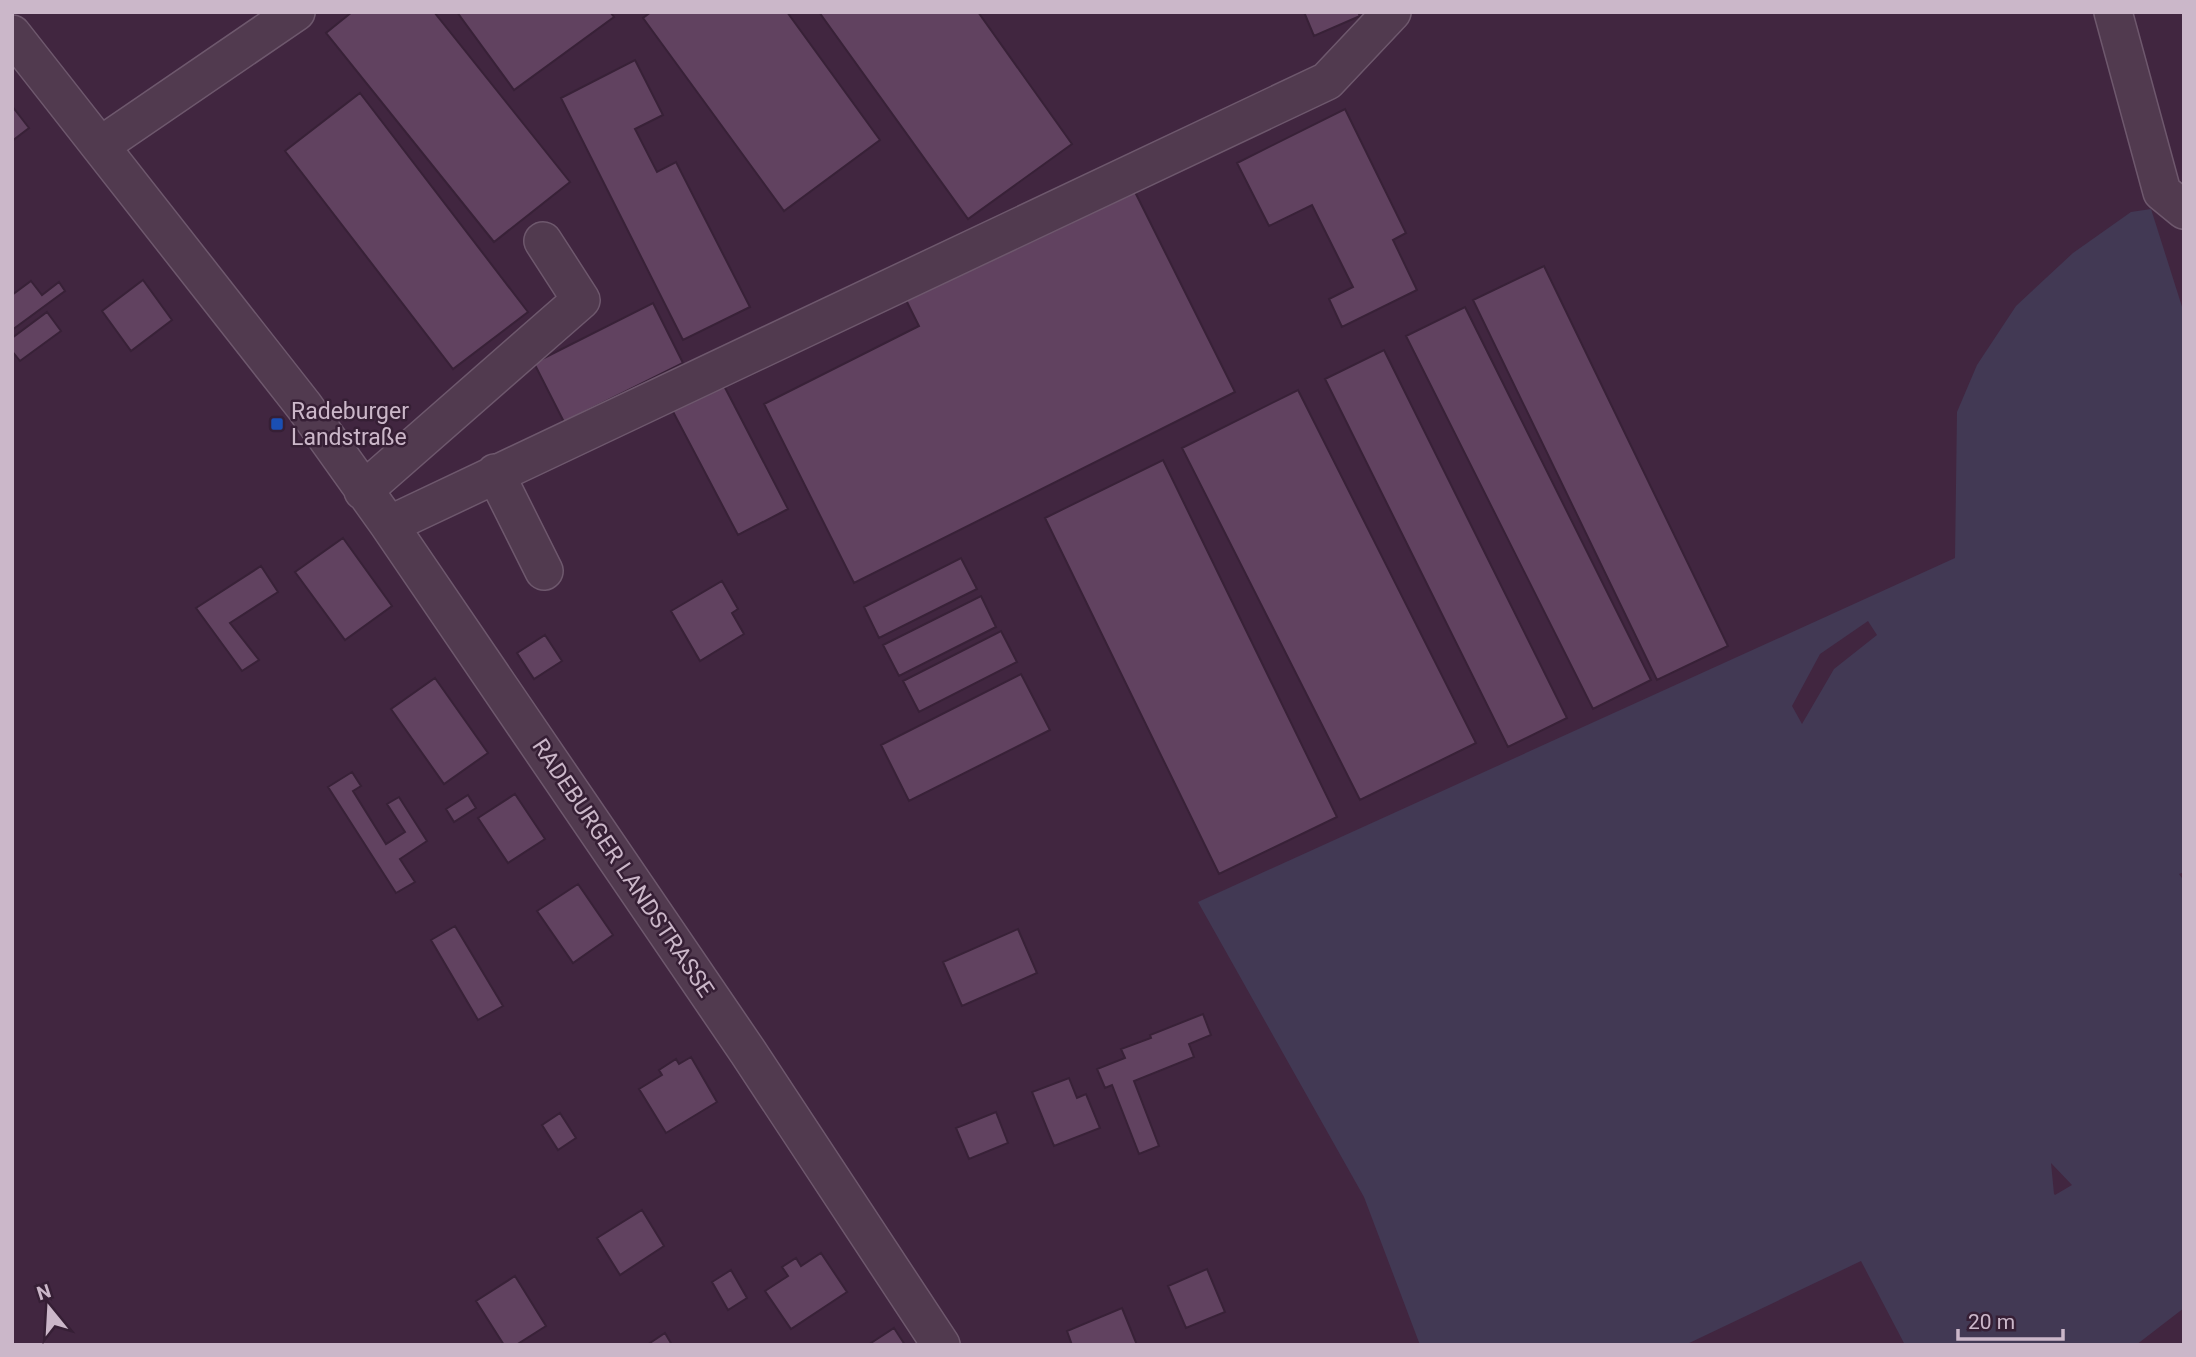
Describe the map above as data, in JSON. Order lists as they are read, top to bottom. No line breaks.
{"streets":{"street":["RADEBURGER LANDSTRASSE"]},"places":{"transit":["Radeburger Landstraße"]},"scale_bar":"20 m","north":"top"}
